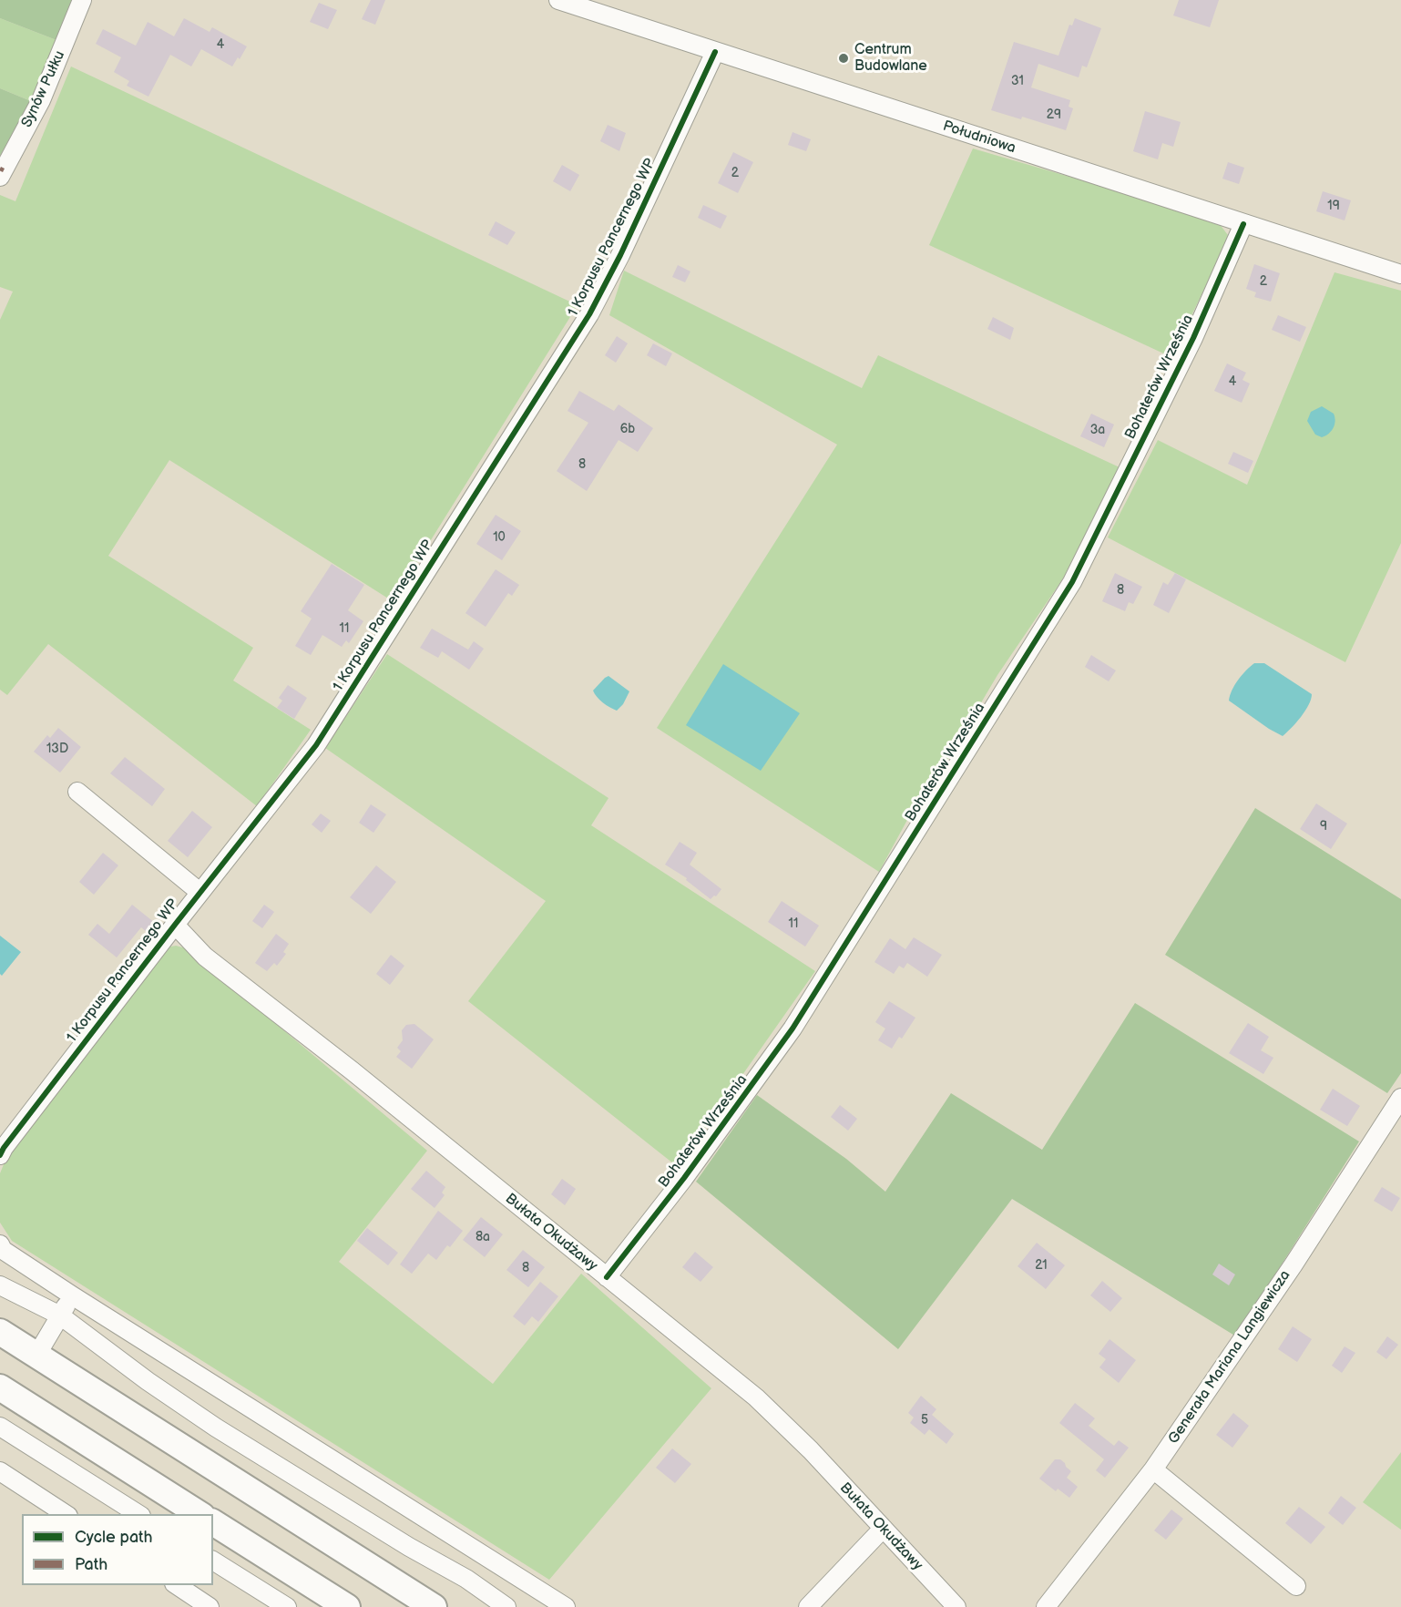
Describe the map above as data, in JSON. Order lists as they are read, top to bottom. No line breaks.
{"streets":{"street":["Synów Pułku","Południowa","1 Korpusu Pancernego WP","Bohaterów Września","Bułata Okudżawy","Generała Mariana Langiewicza"]},"crossings":[["Południowa","1 Korpusu Pancernego WP"],["Południowa","Bohaterów Września"],["1 Korpusu Pancernego WP","Bułata Okudżawy"],["Bohaterów Września","Bułata Okudżawy"]],"places":["Centrum Budowlane"],"house_numbers":["4","31","29","2","19","2","4","6b","3a","8","10","8","11","13D","9","11","8a","21","8","5"],"legend":["Cycle path","Path"]}
